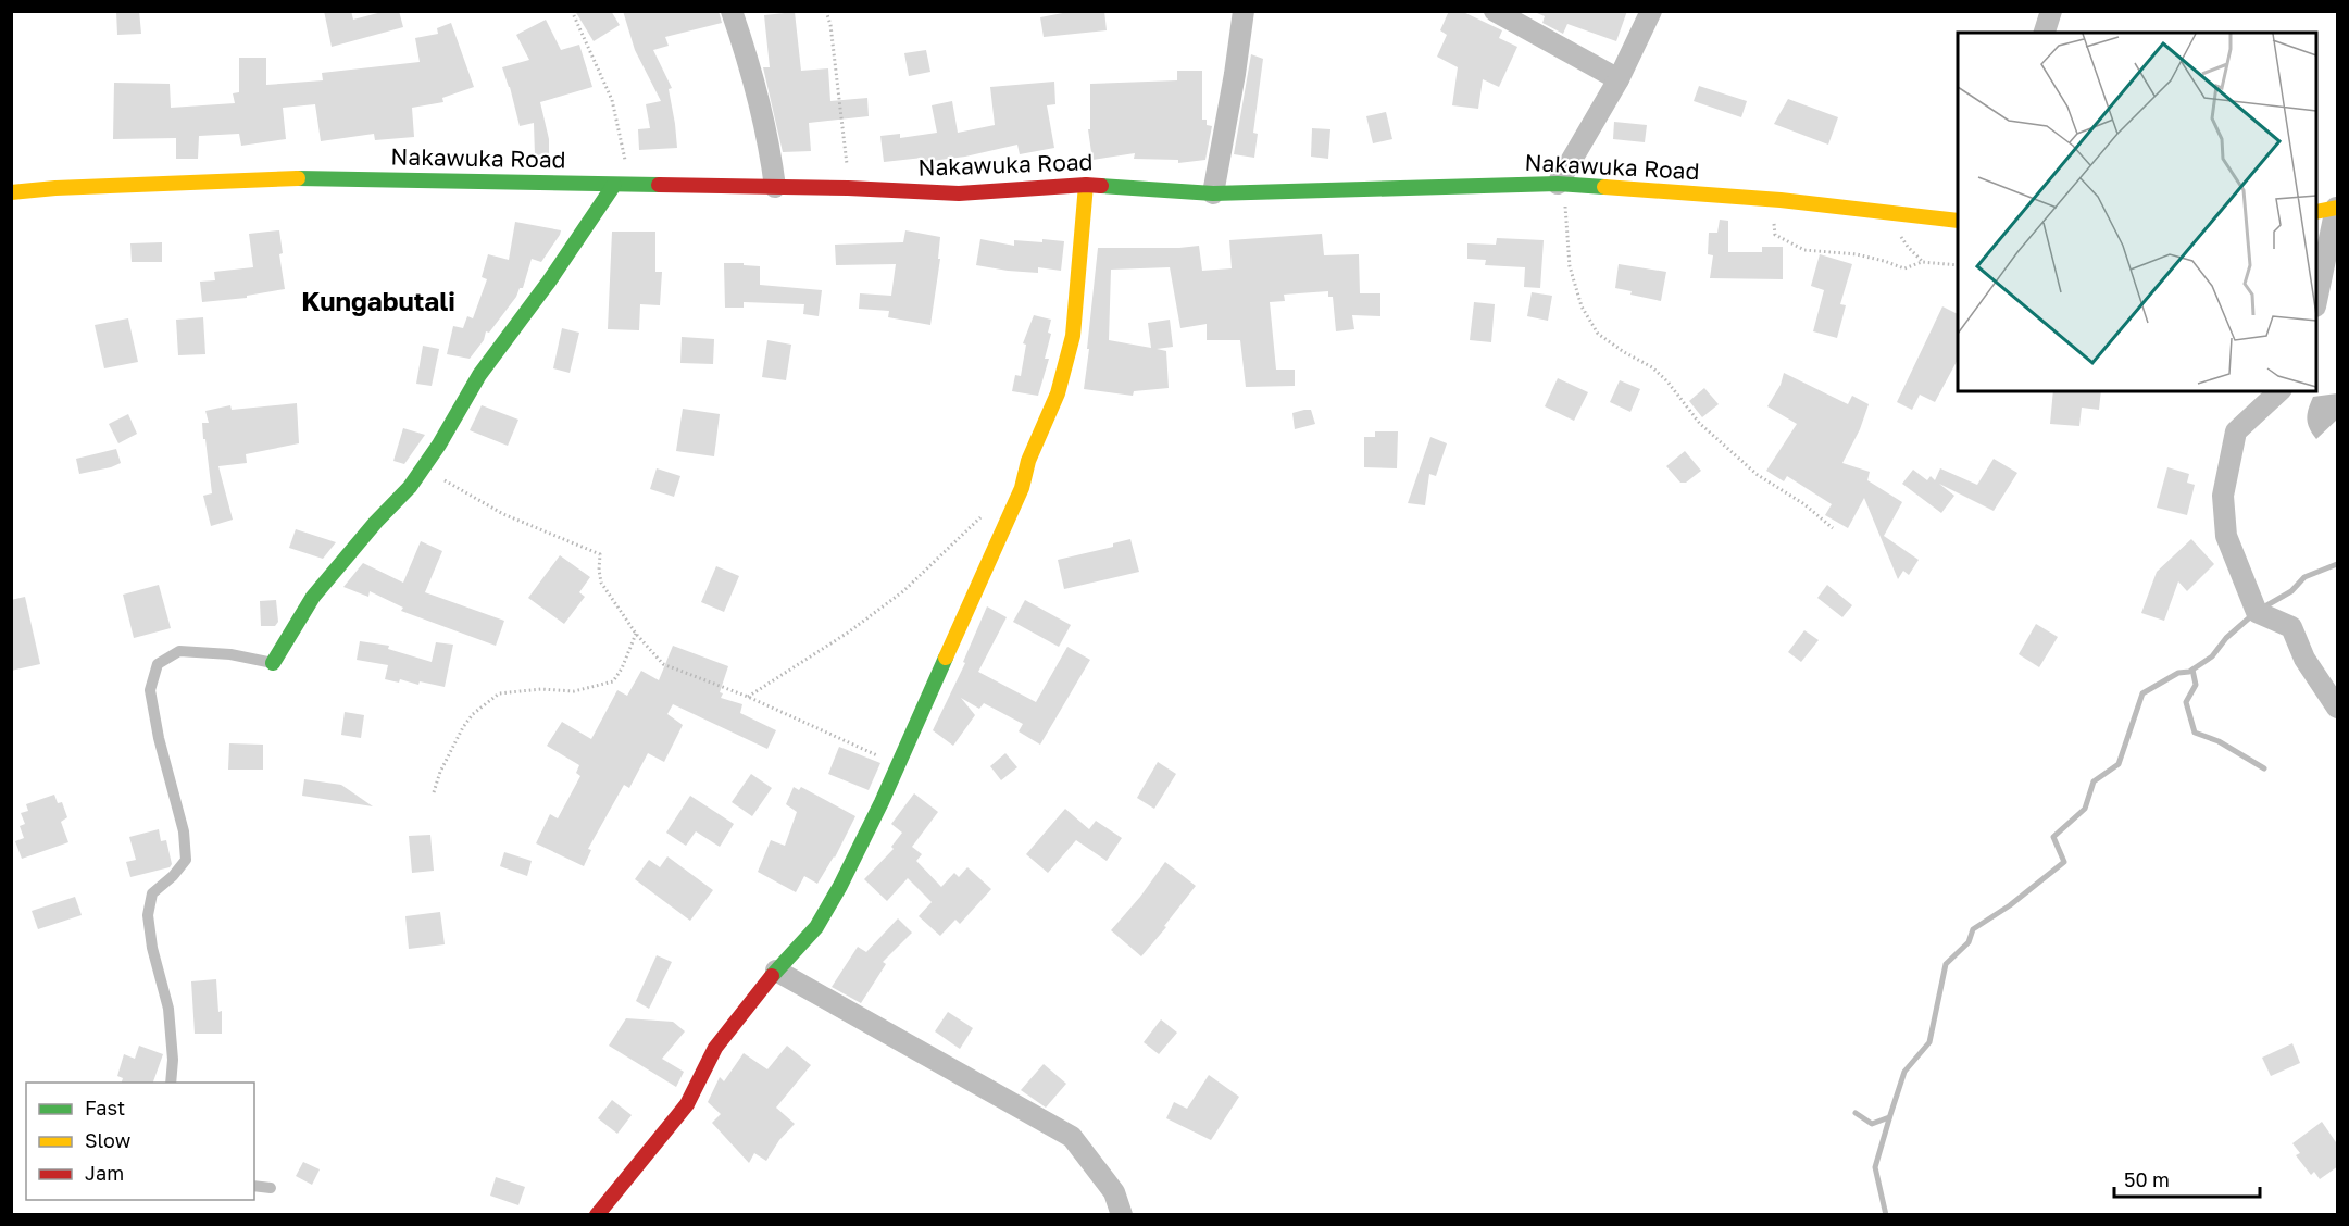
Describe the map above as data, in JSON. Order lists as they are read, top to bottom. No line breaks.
{"streets":{"main road":["Nakawuka Road"]},"districts":["Kungabutali"],"legend":["Fast","Slow","Jam"],"scale_bar":"50 m"}
